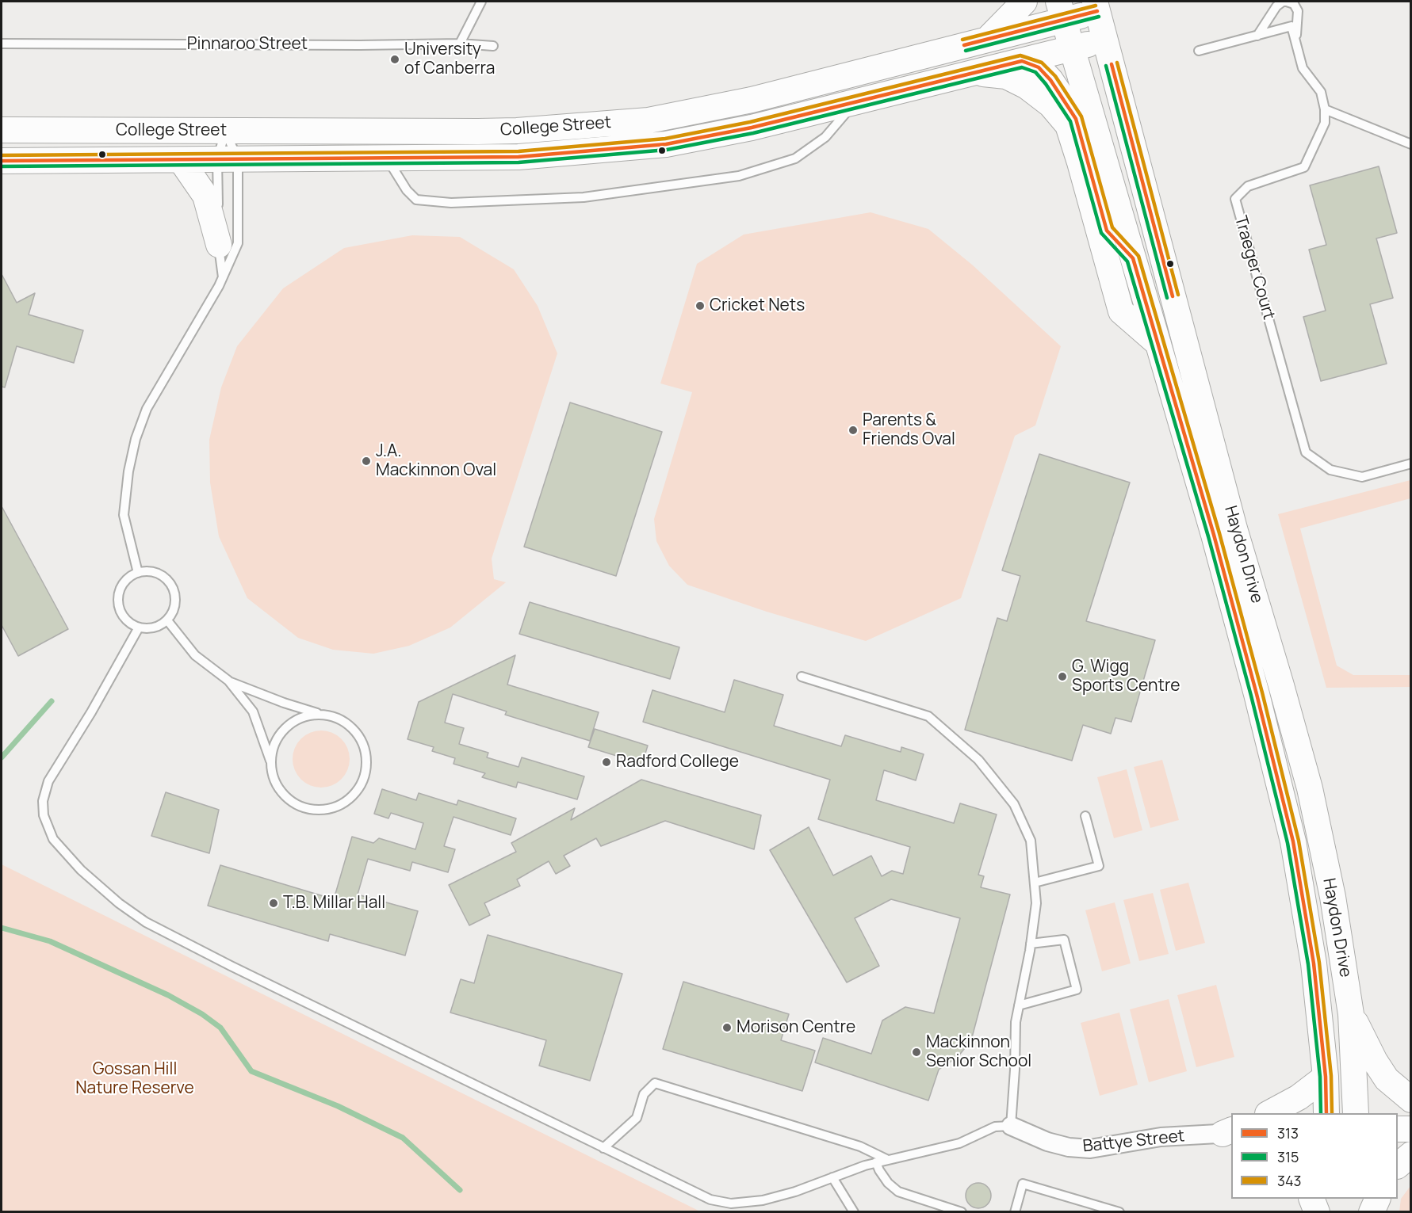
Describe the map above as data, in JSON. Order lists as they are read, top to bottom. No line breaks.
{"streets":{"main road":["College Street","Haydon Drive"],"street":["Battye Street"],"lane":["Pinnaroo Street","Traeger Court"]},"crossings":[["College Street","Haydon Drive"]],"parks":["Gossan Hill Nature Reserve"],"places":["University of Canberra","Cricket Nets","Parents & Friends Oval","J.A. Mackinnon Oval","G. Wigg Sports Centre","Radford College","T.B. Millar Hall","Morison Centre","Mackinnon Senior School"],"lines":["transit line 343","transit line 313","transit line 315"],"legend":["313","315","343"]}
